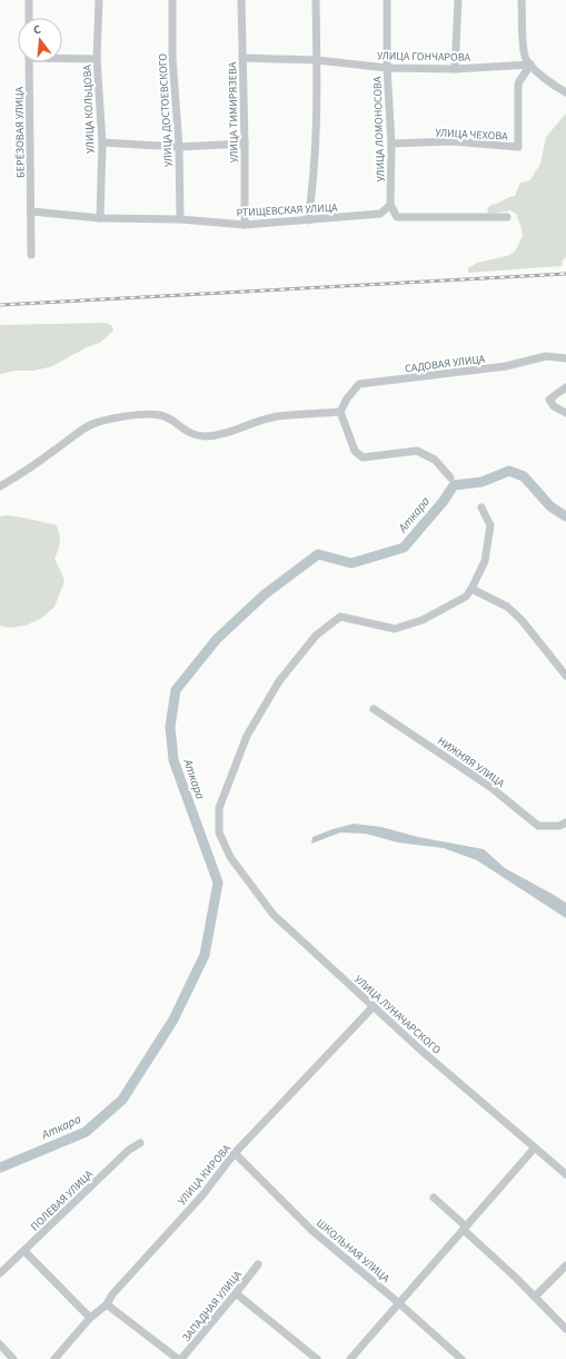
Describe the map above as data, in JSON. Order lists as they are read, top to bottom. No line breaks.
{"streets":{"street":["УЛИЦА ГОНЧАРОВА","УЛИЦА КОЛЬЦОВА","УЛИЦА ДОСТОЕВСКОГО","УЛИЦА ТИМИРЯЗЕВА","УЛИЦА ЛОМОНОСОВА","БЕРЁЗОВАЯ УЛИЦА","УЛИЦА ЧЕХОВА","РТИЩЕВСКАЯ УЛИЦА","САДОВАЯ УЛИЦА","НИЖНЯЯ УЛИЦА","УЛИЦА ЛУНАЧАРСКОГО","УЛИЦА КИРОВА","ПОЛЕВАЯ УЛИЦА","ШКОЛЬНАЯ УЛИЦА","ЗАПАДНАЯ УЛИЦА"]},"crossings":[["УЛИЦА ГОНЧАРОВА","УЛИЦА ТИМИРЯЗЕВА"],["УЛИЦА ГОНЧАРОВА","УЛИЦА ЛОМОНОСОВА"],["УЛИЦА ГОНЧАРОВА","УЛИЦА ЧЕХОВА"],["УЛИЦА КОЛЬЦОВА","РТИЩЕВСКАЯ УЛИЦА"],["УЛИЦА ДОСТОЕВСКОГО","РТИЩЕВСКАЯ УЛИЦА"],["УЛИЦА ТИМИРЯЗЕВА","РТИЩЕВСКАЯ УЛИЦА"],["УЛИЦА ЛОМОНОСОВА","УЛИЦА ЧЕХОВА"],["УЛИЦА ЛОМОНОСОВА","РТИЩЕВСКАЯ УЛИЦА"],["БЕРЁЗОВАЯ УЛИЦА","РТИЩЕВСКАЯ УЛИЦА"],["УЛИЦА ЛУНАЧАРСКОГО","УЛИЦА КИРОВА"],["УЛИЦА КИРОВА","ШКОЛЬНАЯ УЛИЦА"]],"water":["Аткара"],"north":"top"}
